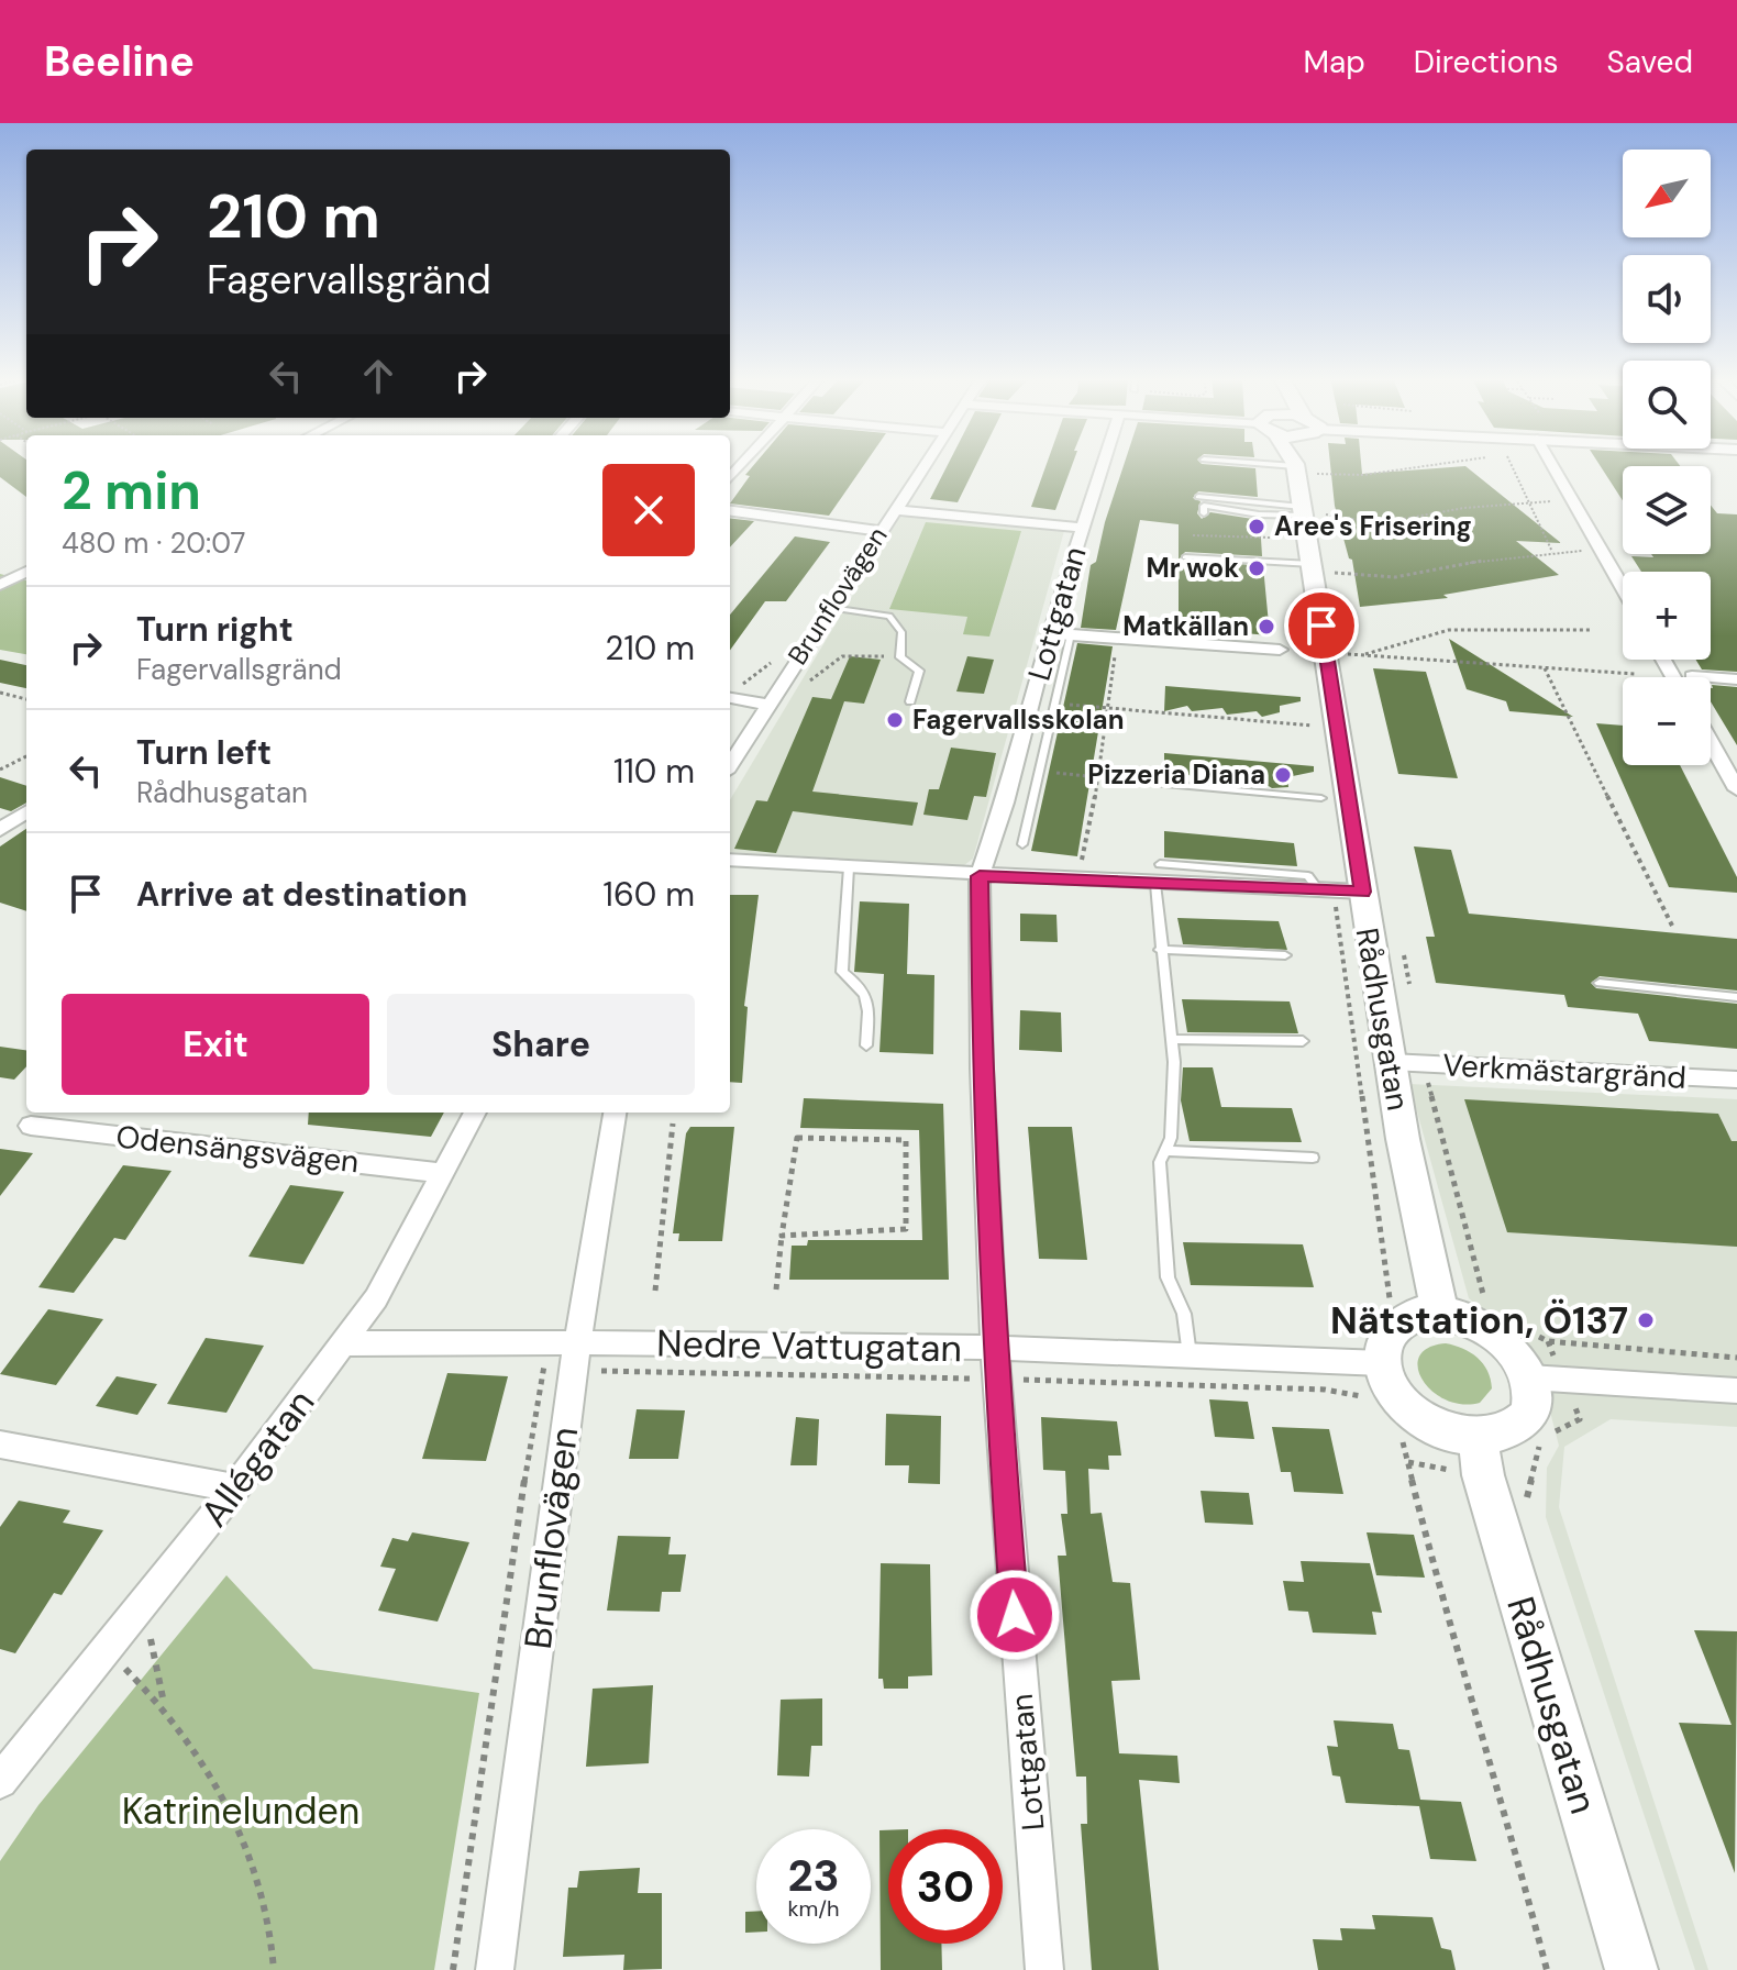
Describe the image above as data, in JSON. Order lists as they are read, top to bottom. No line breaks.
{"streets":{"main road":["Rådhusgatan"],"street":["Brunflovägen","Lottgatan","Verkmästargränd","Odensängsvägen","Nedre Vattugatan","Allégatan"]},"crossings":[["Brunflovägen","Nedre Vattugatan"],["Lottgatan","Nedre Vattugatan"],["Rådhusgatan","Verkmästargränd"],["Rådhusgatan","Nedre Vattugatan"],["Odensängsvägen","Allégatan"],["Nedre Vattugatan","Allégatan"]],"parks":["Katrinelunden"],"places":["Aree's Frisering","Mr wok","Matkällan","Fagervallsskolan","Pizzeria Diana","Nätstation, Ö137"],"north":"bottom left","page":{"header":"Beeline","nav":["Map","Directions","Saved"],"map_buttons":["+","−"],"turn":["210 m","Fagervallsgränd"],"heading":["2 min","480 m · 20:07"],"list":[{"name":"Turn right","note":"Fagervallsgränd","value":"210 m"},{"name":"Turn left","note":"Rådhusgatan","value":"110 m"},{"name":"Arrive at destination","value":"160 m"}],"buttons":["Exit","Share"],"speed":"23 km/h","limit":"30"}}
